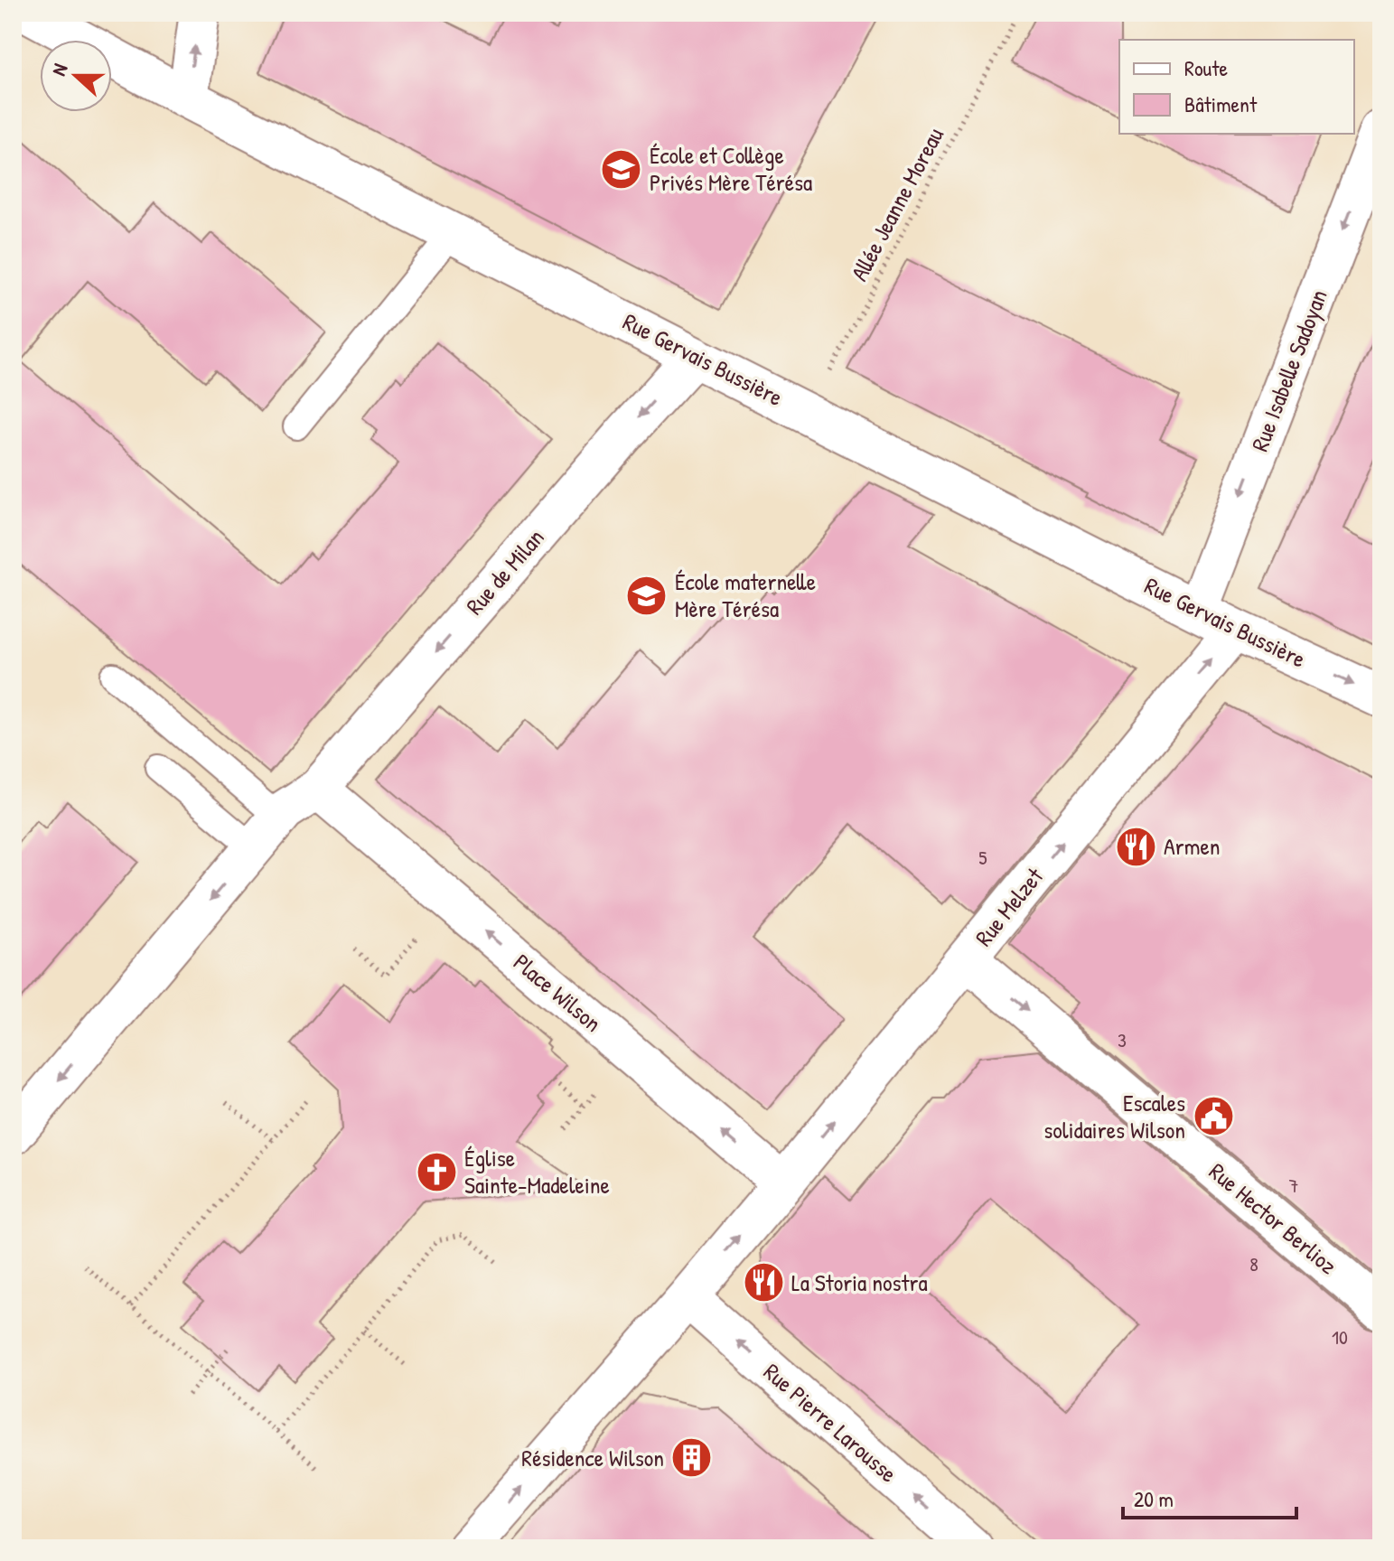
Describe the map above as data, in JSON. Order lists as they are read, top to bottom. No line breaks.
{"streets":{"street":["Rue Gervais Bussière","Rue Isabelle Sadoyan","Rue de Milan","Rue Melzet","Place Wilson","Rue Hector Berlioz","Rue Pierre Larousse"],"path":["Allée Jeanne Moreau"]},"crossings":[["Allée Jeanne Moreau","Rue Gervais Bussière"],["Rue Gervais Bussière","Rue Isabelle Sadoyan"],["Rue Gervais Bussière","Rue de Milan"],["Rue Gervais Bussière","Rue Melzet"],["Rue de Milan","Place Wilson"],["Rue Melzet","Place Wilson"],["Rue Melzet","Rue Hector Berlioz"]],"one_way":["Rue Isabelle Sadoyan","Rue de Milan","Rue Melzet","Place Wilson","Rue Hector Berlioz","Rue Pierre Larousse"],"places":{"school or university":["École et Collège Privés Mère Térésa","École maternelle Mère Térésa"],"restaurant":["Armen","La Storia nostra"],"public building":["Escales solidaires Wilson"],"church":["Église Sainte-Madeleine"],"building":["Résidence Wilson"]},"house_numbers":["5","3","7","8","10"],"legend":["Route","Bâtiment"],"scale_bar":"20 m","north":"left"}
